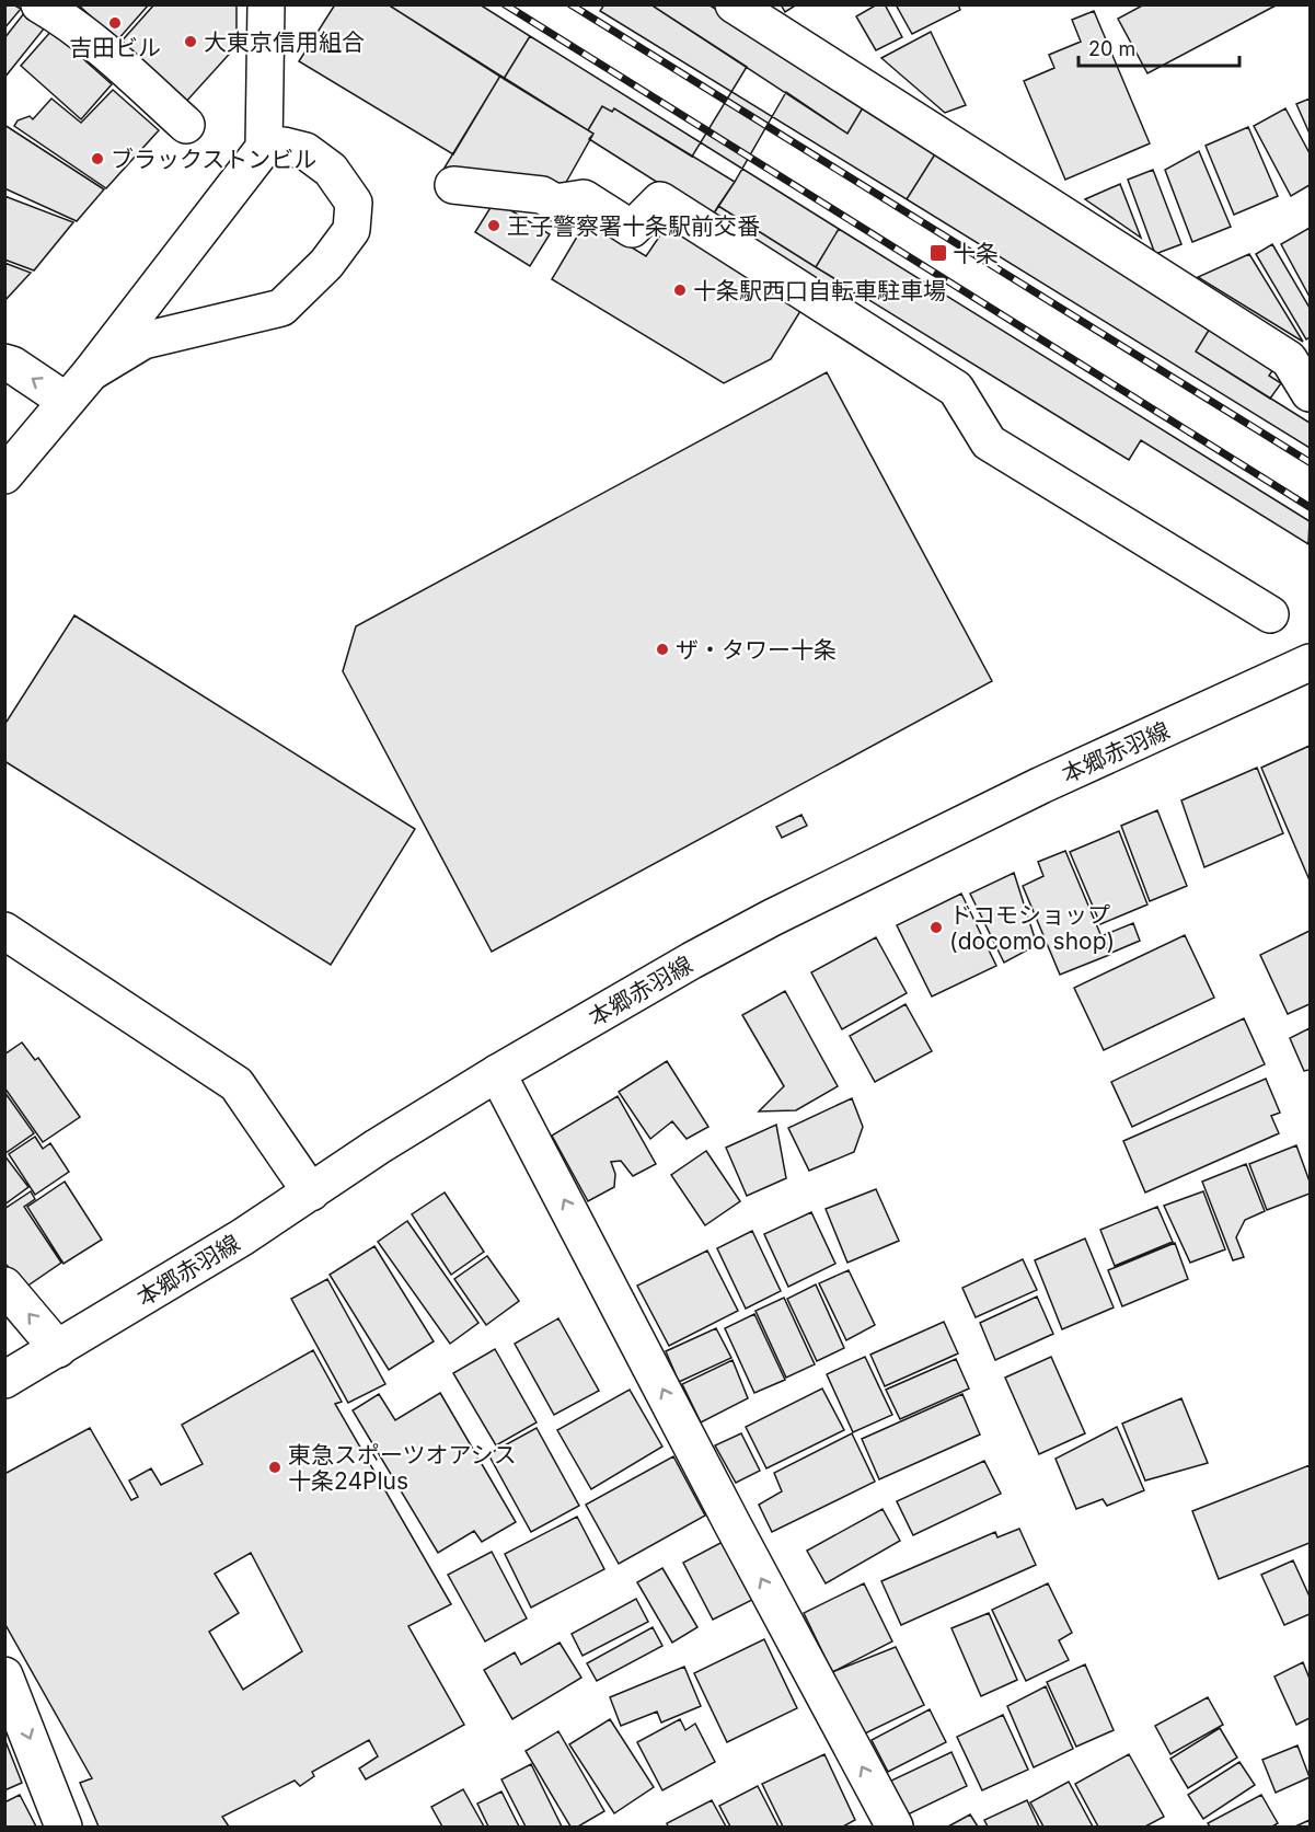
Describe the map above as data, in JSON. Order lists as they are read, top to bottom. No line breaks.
{"streets":{"street":["本郷赤羽線"]},"places":{"other":["吉田ビル","大東京信用組合","ブラックストンビル","王子警察署十条駅前交番","十条駅西口自転車駐車場","ザ・タワー十条","ドコモショップ (docomo shop)","東急スポーツオアシス 十条24Plus"],"transit":["十条"]},"scale_bar":"20 m"}
